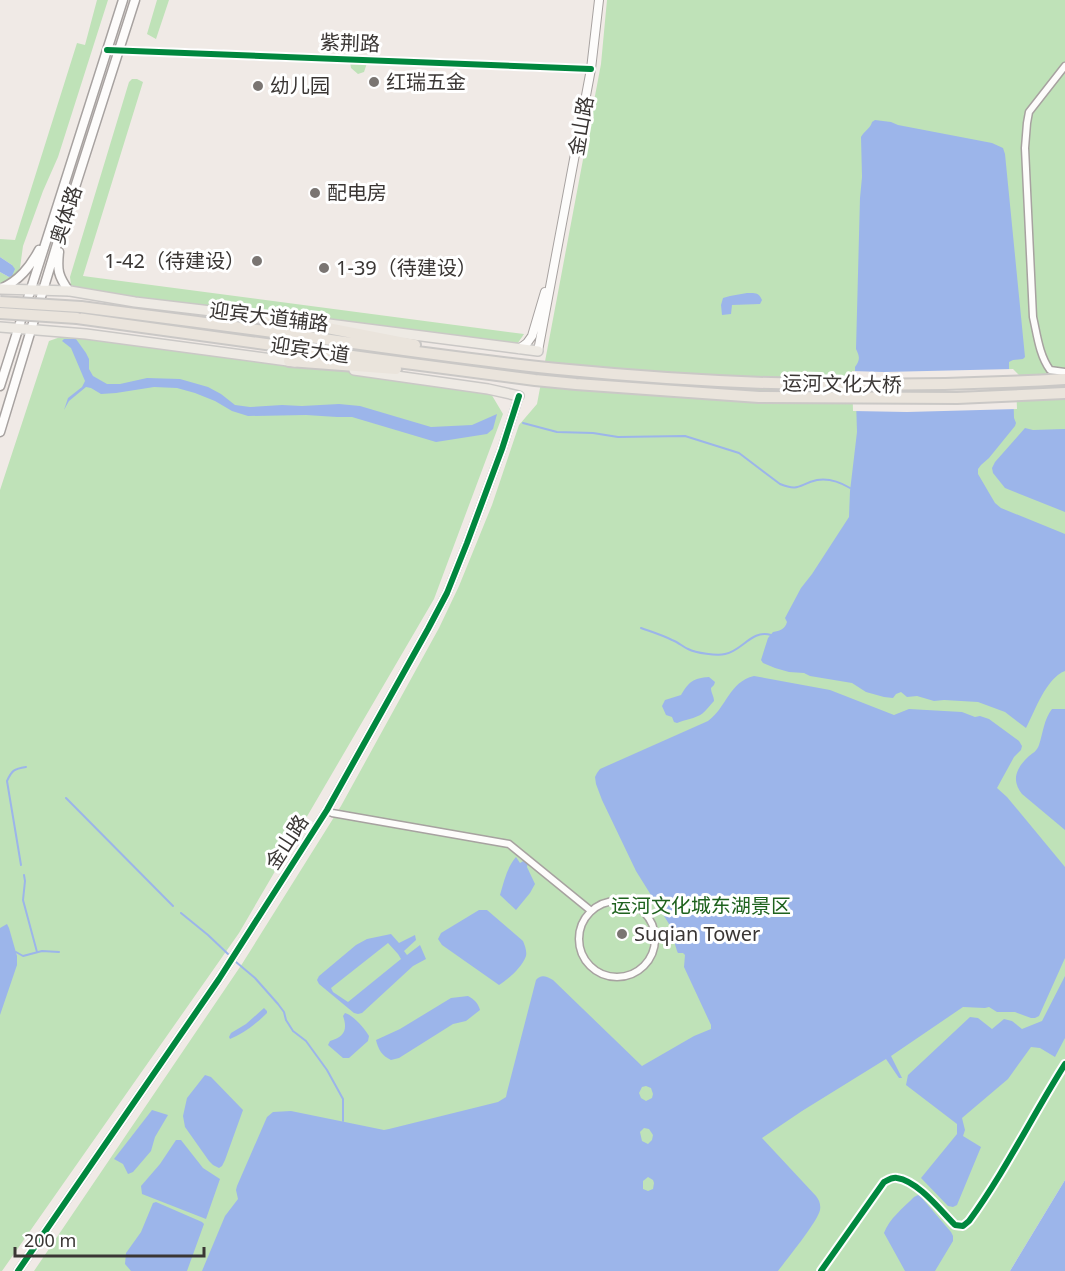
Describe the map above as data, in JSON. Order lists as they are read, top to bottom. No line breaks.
{"streets":{"highway":["迎宾大道","运河文化大桥"],"main road":["奥体路","迎宾大道辅路"],"street":["紫荆路","金山路"]},"crossings":[["紫荆路","金山路"],["紫荆路","奥体路"],["金山路","迎宾大道辅路"],["奥体路","迎宾大道辅路"],["迎宾大道","运河文化大桥"]],"parks":["运河文化城东湖景区"],"places":["红瑞五金","幼儿园","配电房","1-42（待建设）","1-39（待建设）","Suqian Tower"],"scale_bar":"200 m"}
